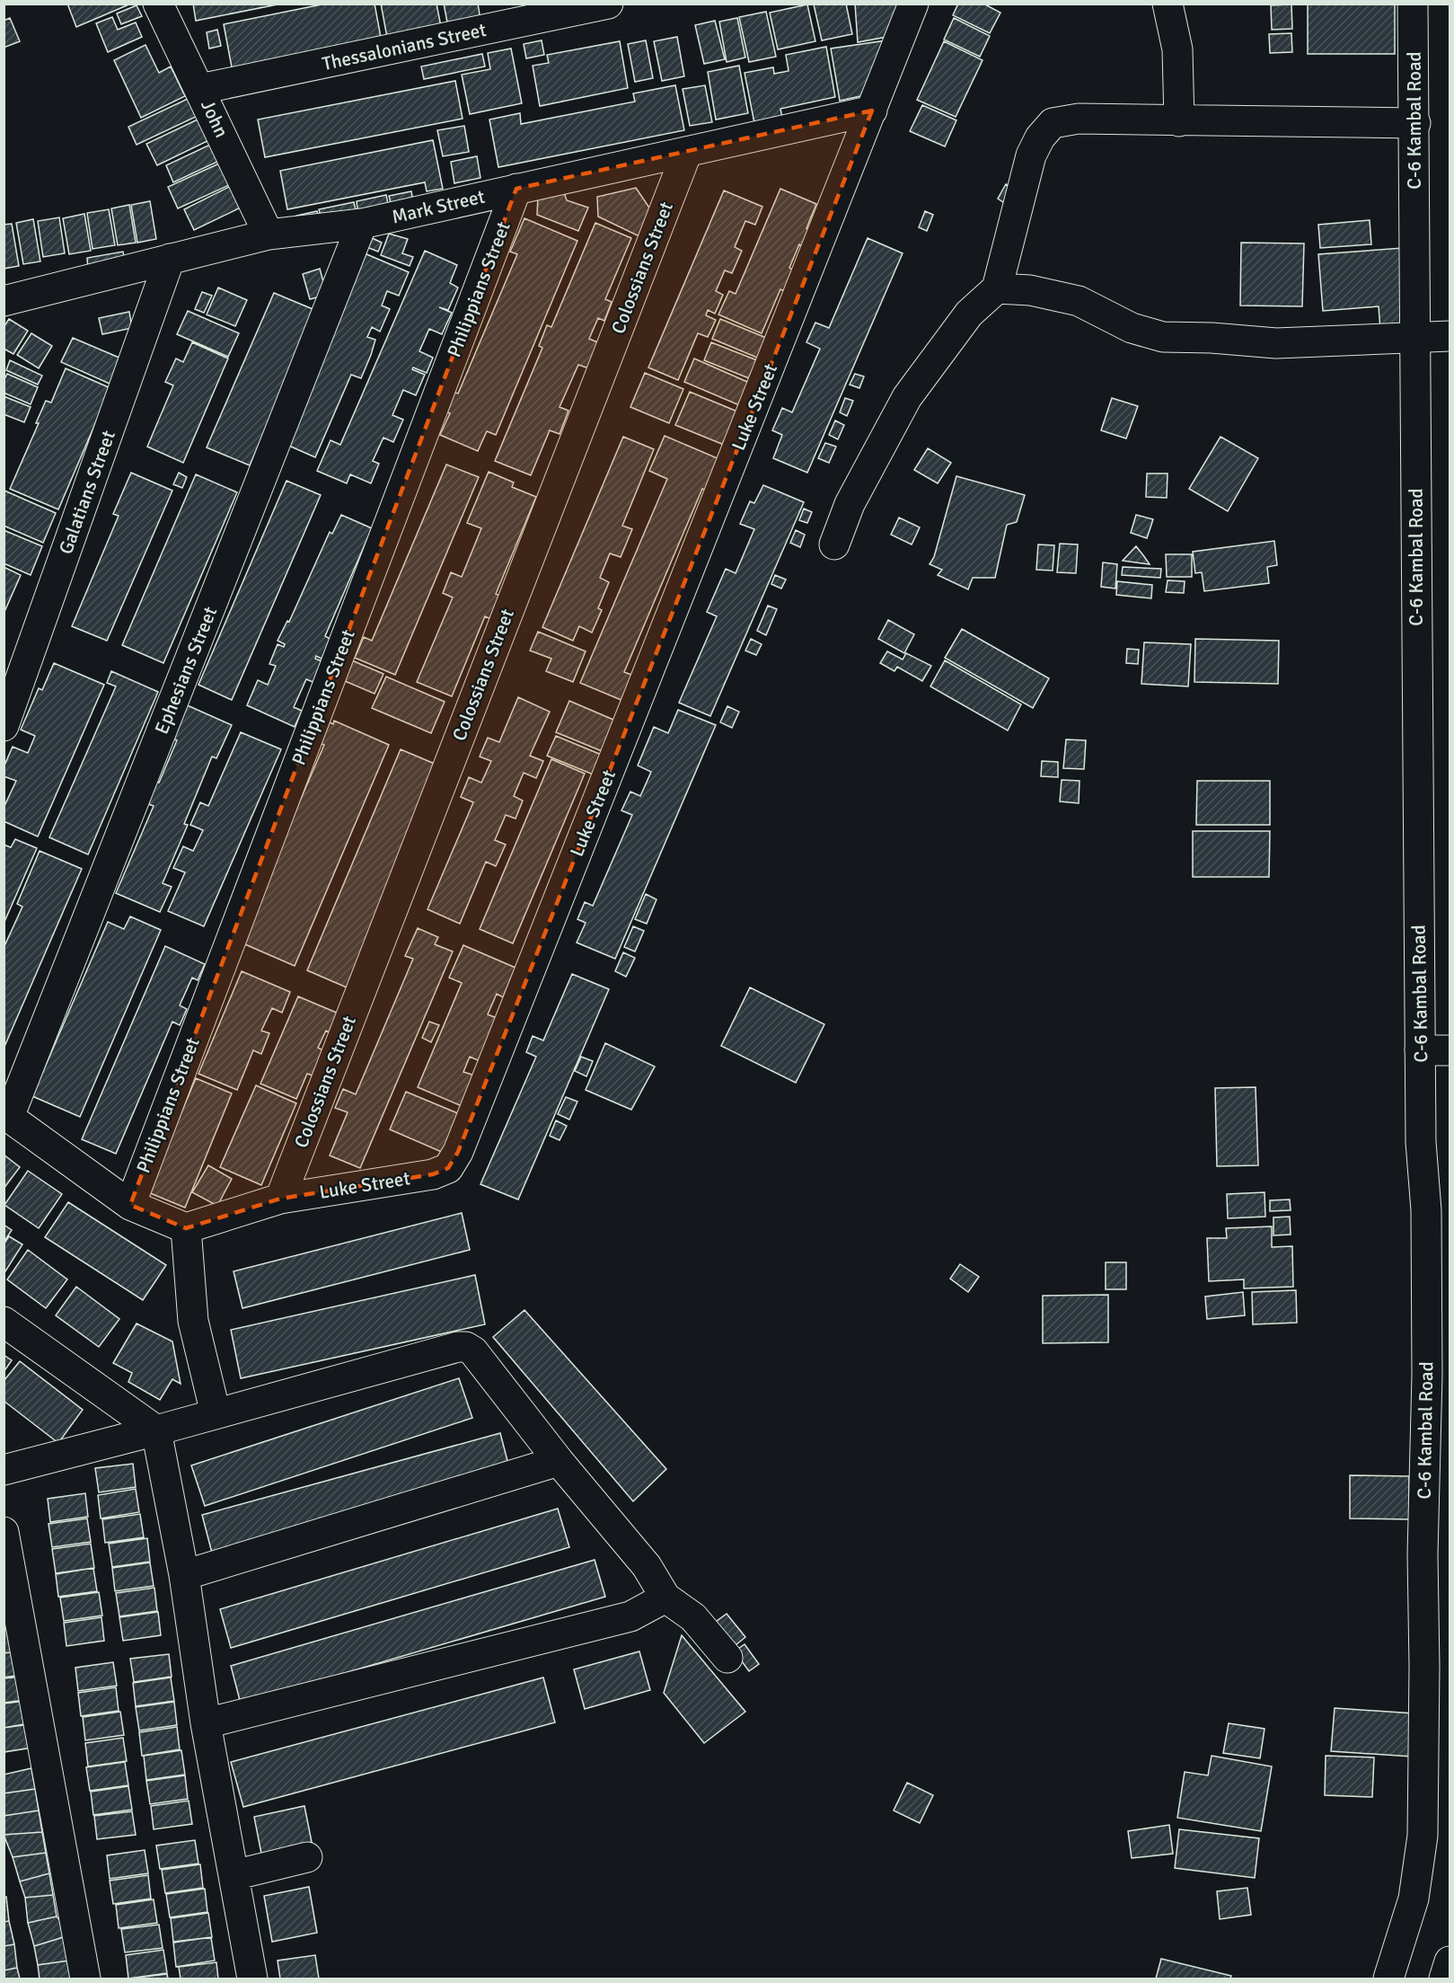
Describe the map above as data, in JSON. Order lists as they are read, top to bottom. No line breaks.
{"streets":{"street":["Thessalonians Street","John","C-6 Kambal Road","Mark Street","Colossians Street","Philippians Street","Luke Street","Galatians Street","Ephesians Street"]},"crossings":[["Thessalonians Street","John"],["John","Mark Street"],["Mark Street","Colossians Street"],["Mark Street","Philippians Street"],["Mark Street","Luke Street"],["Mark Street","Galatians Street"],["Mark Street","Ephesians Street"],["Colossians Street","Luke Street"]]}
